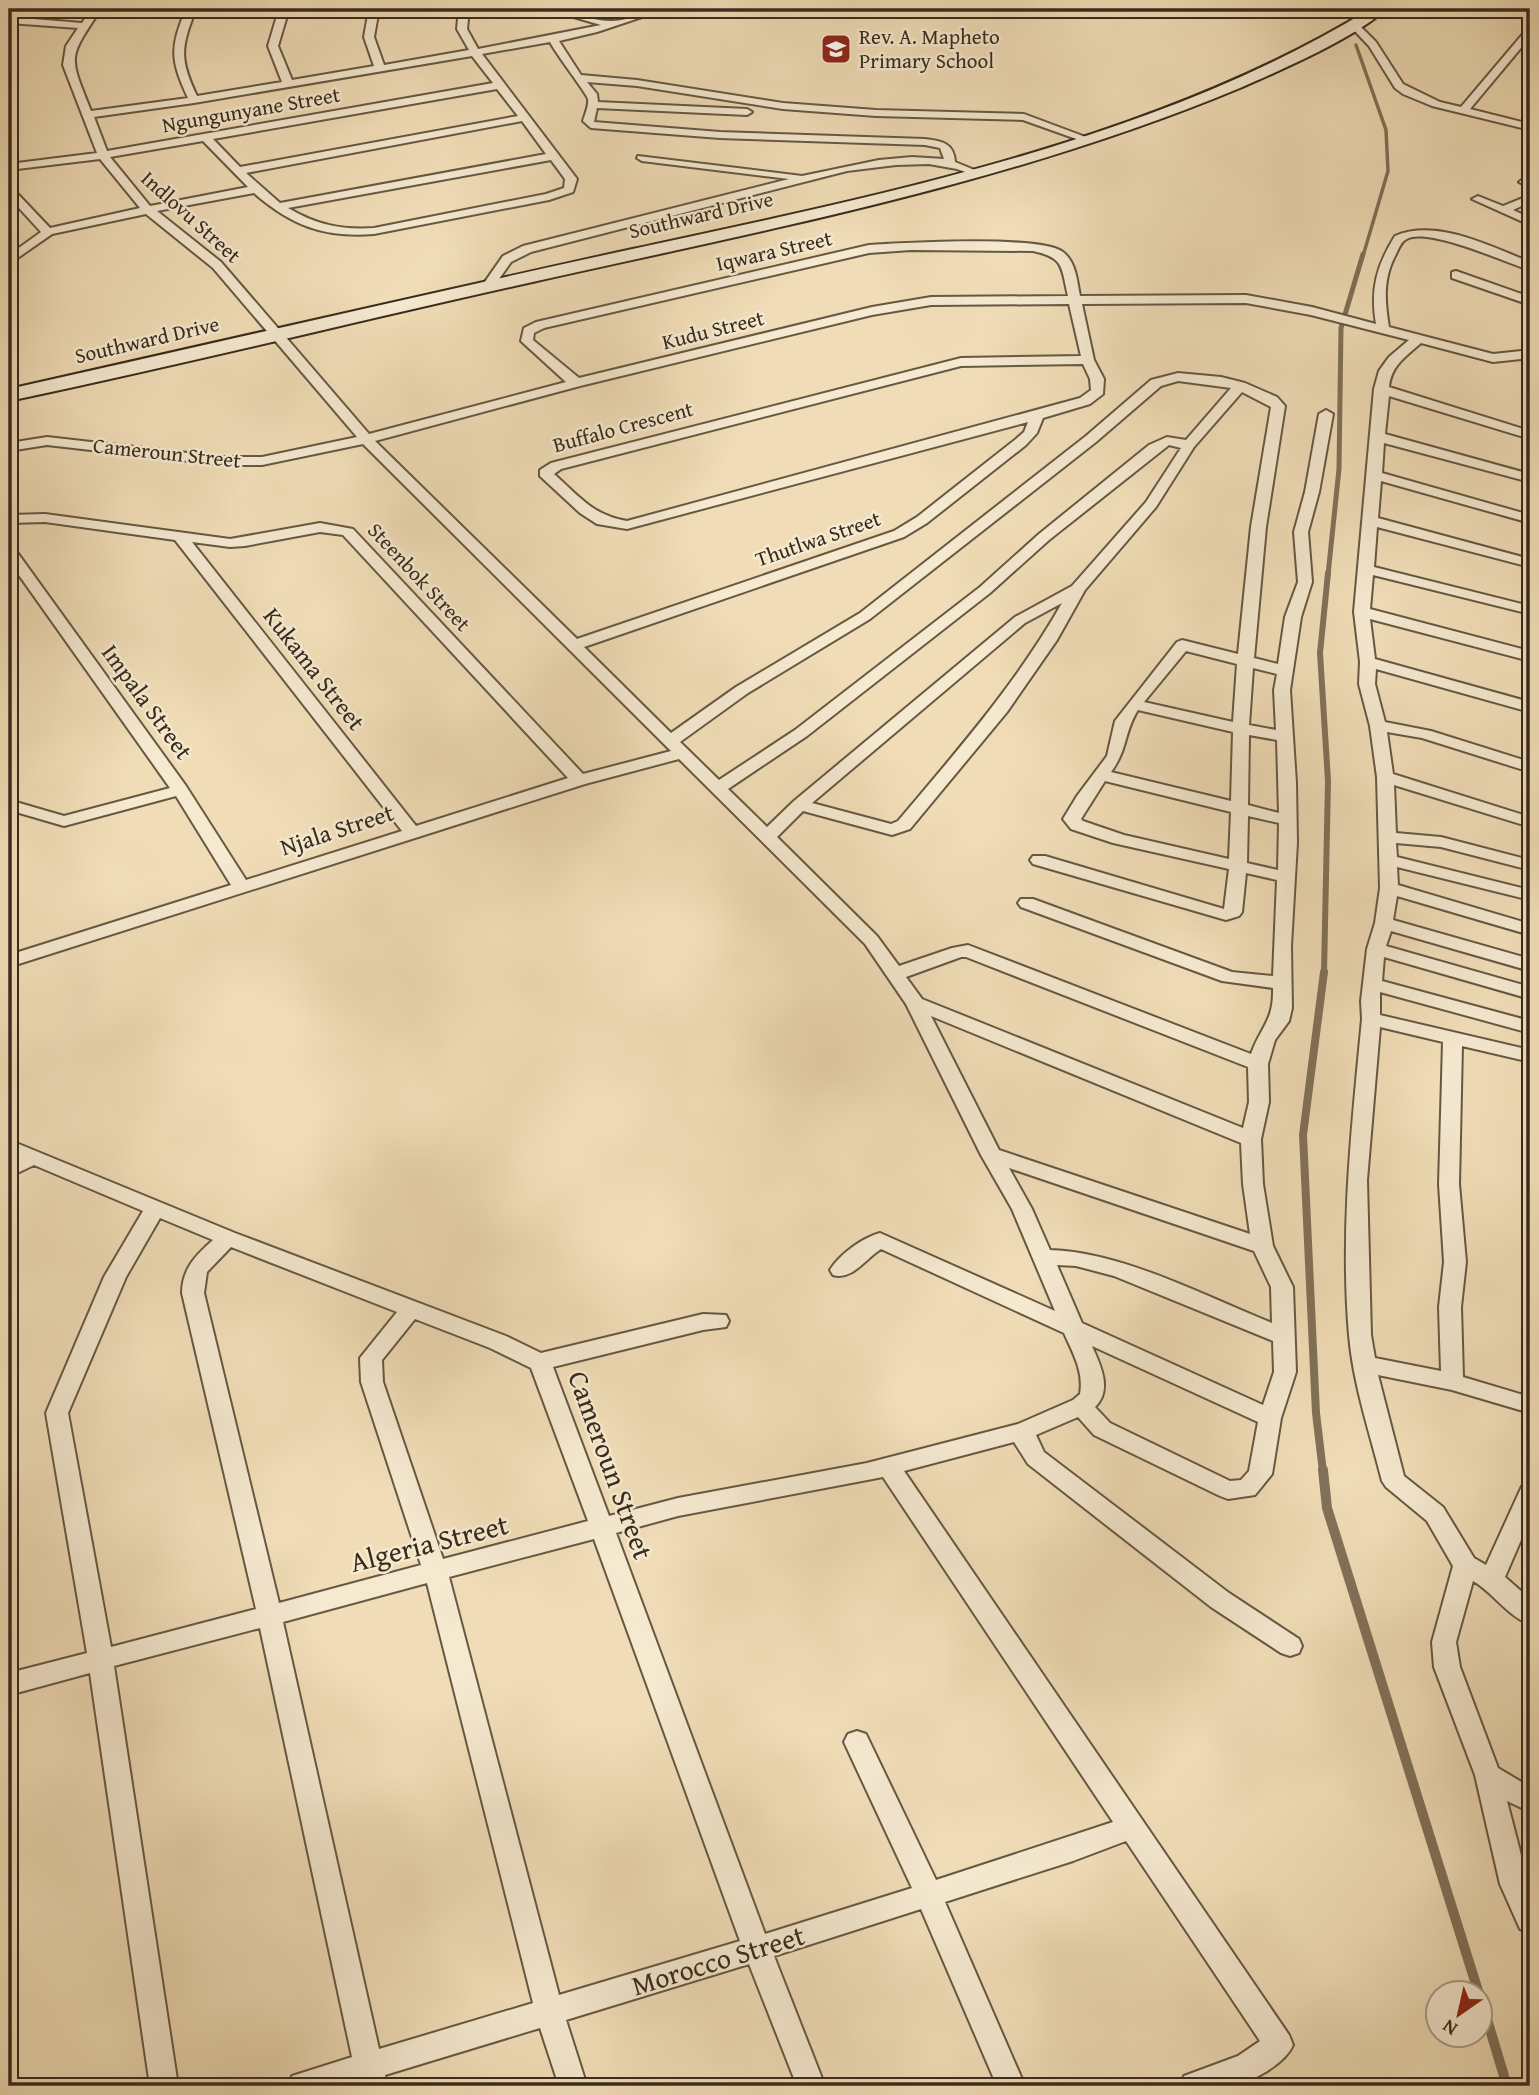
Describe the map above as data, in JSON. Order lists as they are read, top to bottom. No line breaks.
{"streets":{"main road":["Southward Drive"],"street":["Ngungunyane Street","Indlovu Street","Iqwara Street","Kudu Street","Buffalo Crescent","Cameroun Street","Thutlwa Street","Steenbok Street","Kukama Street","Impala Street","Njala Street","Algeria Street","Morocco Street"]},"crossings":[["Ngungunyane Street","Indlovu Street"],["Southward Drive","Indlovu Street"],["Indlovu Street","Kudu Street"],["Indlovu Street","Cameroun Street"],["Indlovu Street","Thutlwa Street"],["Indlovu Street","Njala Street"],["Indlovu Street","Algeria Street"],["Iqwara Street","Kudu Street"],["Kudu Street","Cameroun Street"],["Buffalo Crescent","Thutlwa Street"],["Cameroun Street","Algeria Street"],["Cameroun Street","Morocco Street"],["Steenbok Street","Kukama Street"],["Steenbok Street","Njala Street"],["Kukama Street","Njala Street"],["Impala Street","Njala Street"]],"places":{"school or university":["Rev. A. Mapheto Primary School"]},"north":"bottom left"}
